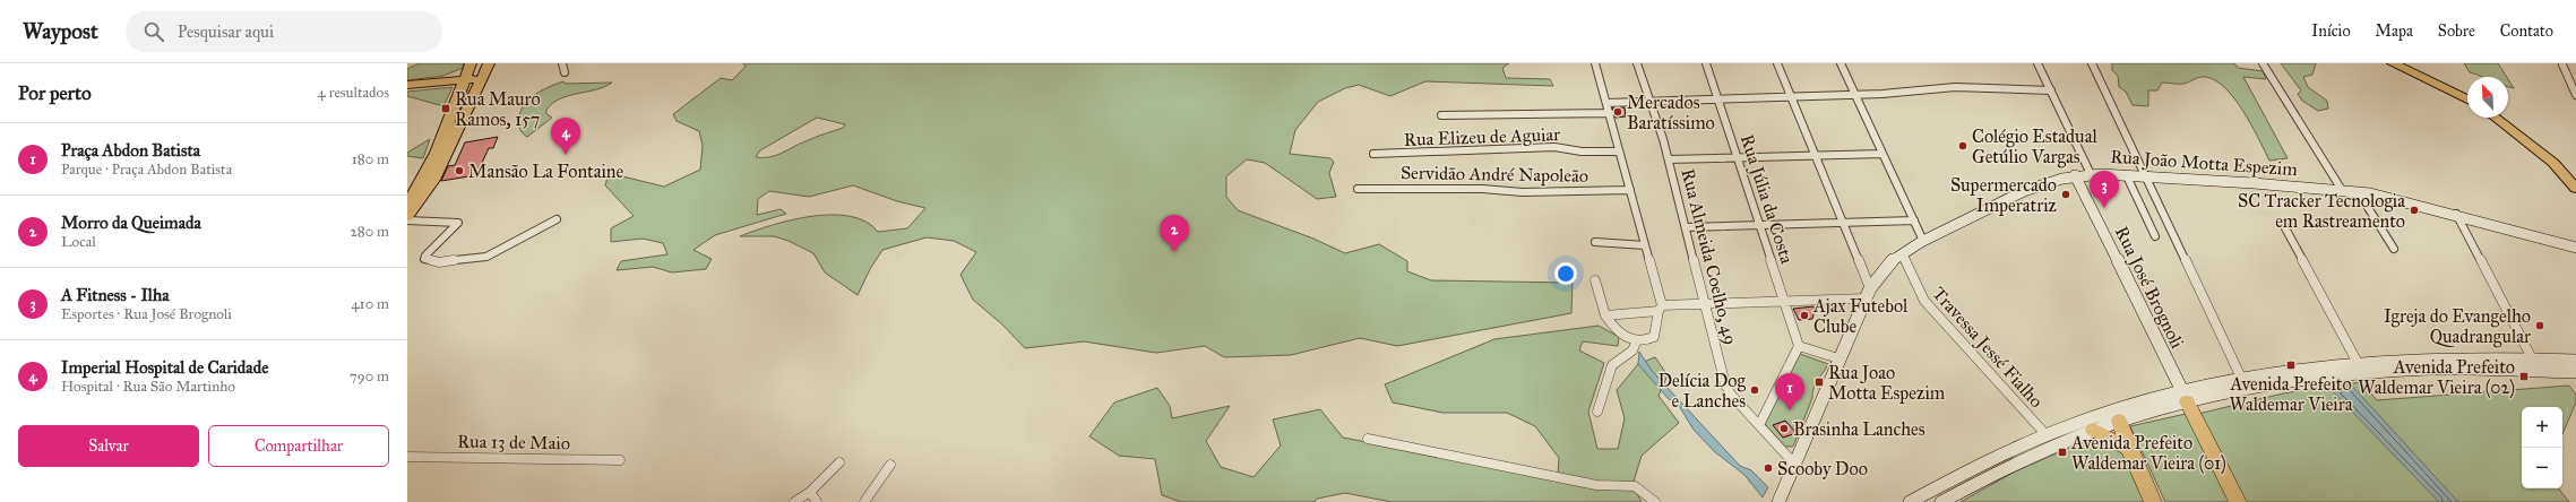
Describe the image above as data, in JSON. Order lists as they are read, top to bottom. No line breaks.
{"streets":{"main road":["Rua João Motta Espezim","Rua José Brognoli"],"street":["Rua Elizeu de Aguiar","Servidão André Napoleão","Rua Júlia da Costa","Rua Almeida Coelho, 49","Travessa Jessé Fialho","Rua 13 de Maio"]},"crossings":[["Rua João Motta Espezim","Rua Almeida Coelho, 49"],["Rua João Motta Espezim","Rua José Brognoli"],["Rua João Motta Espezim","Travessa Jessé Fialho"]],"places":{"transit":["Rua Mauro Ramos, 157","Avenida Prefeito Waldemar Vieira","Avenida Prefeito Waldemar Vieira (02)","Rua Joao Motta Espezim","Avenida Prefeito Waldemar Vieira (01)"],"other":["Mercados Baratíssimo","Colégio Estadual Getúlio Vargas","Mansão La Fontaine","Supermercado Imperatriz","SC Tracker Tecnologia em Rastreamento","Ajax Futebol Clube","Igreja do Evangelho Quadrangular","Delícia Dog e Lanches","Brasinha Lanches","Scooby Doo"]},"north":"top left","page":{"header":"Waypost","search":"Pesquisar aqui","nav":["Início","Mapa","Sobre","Contato"],"heading":["Por perto","4 resultados"],"pins":["4","3","2","1"],"list":[{"mark":"1","name":"Praça Abdon Batista","note":"Parque · Praça Abdon Batista","value":"180 m"},{"mark":"2","name":"Morro da Queimada","note":"Local","value":"280 m"},{"mark":"3","name":"A Fitness - Ilha","note":"Esportes · Rua José Brognoli","value":"410 m"},{"mark":"4","name":"Imperial Hospital de Caridade","note":"Hospital · Rua São Martinho","value":"790 m"}],"map_buttons":["+","−"],"buttons":["Salvar","Compartilhar"]}}
